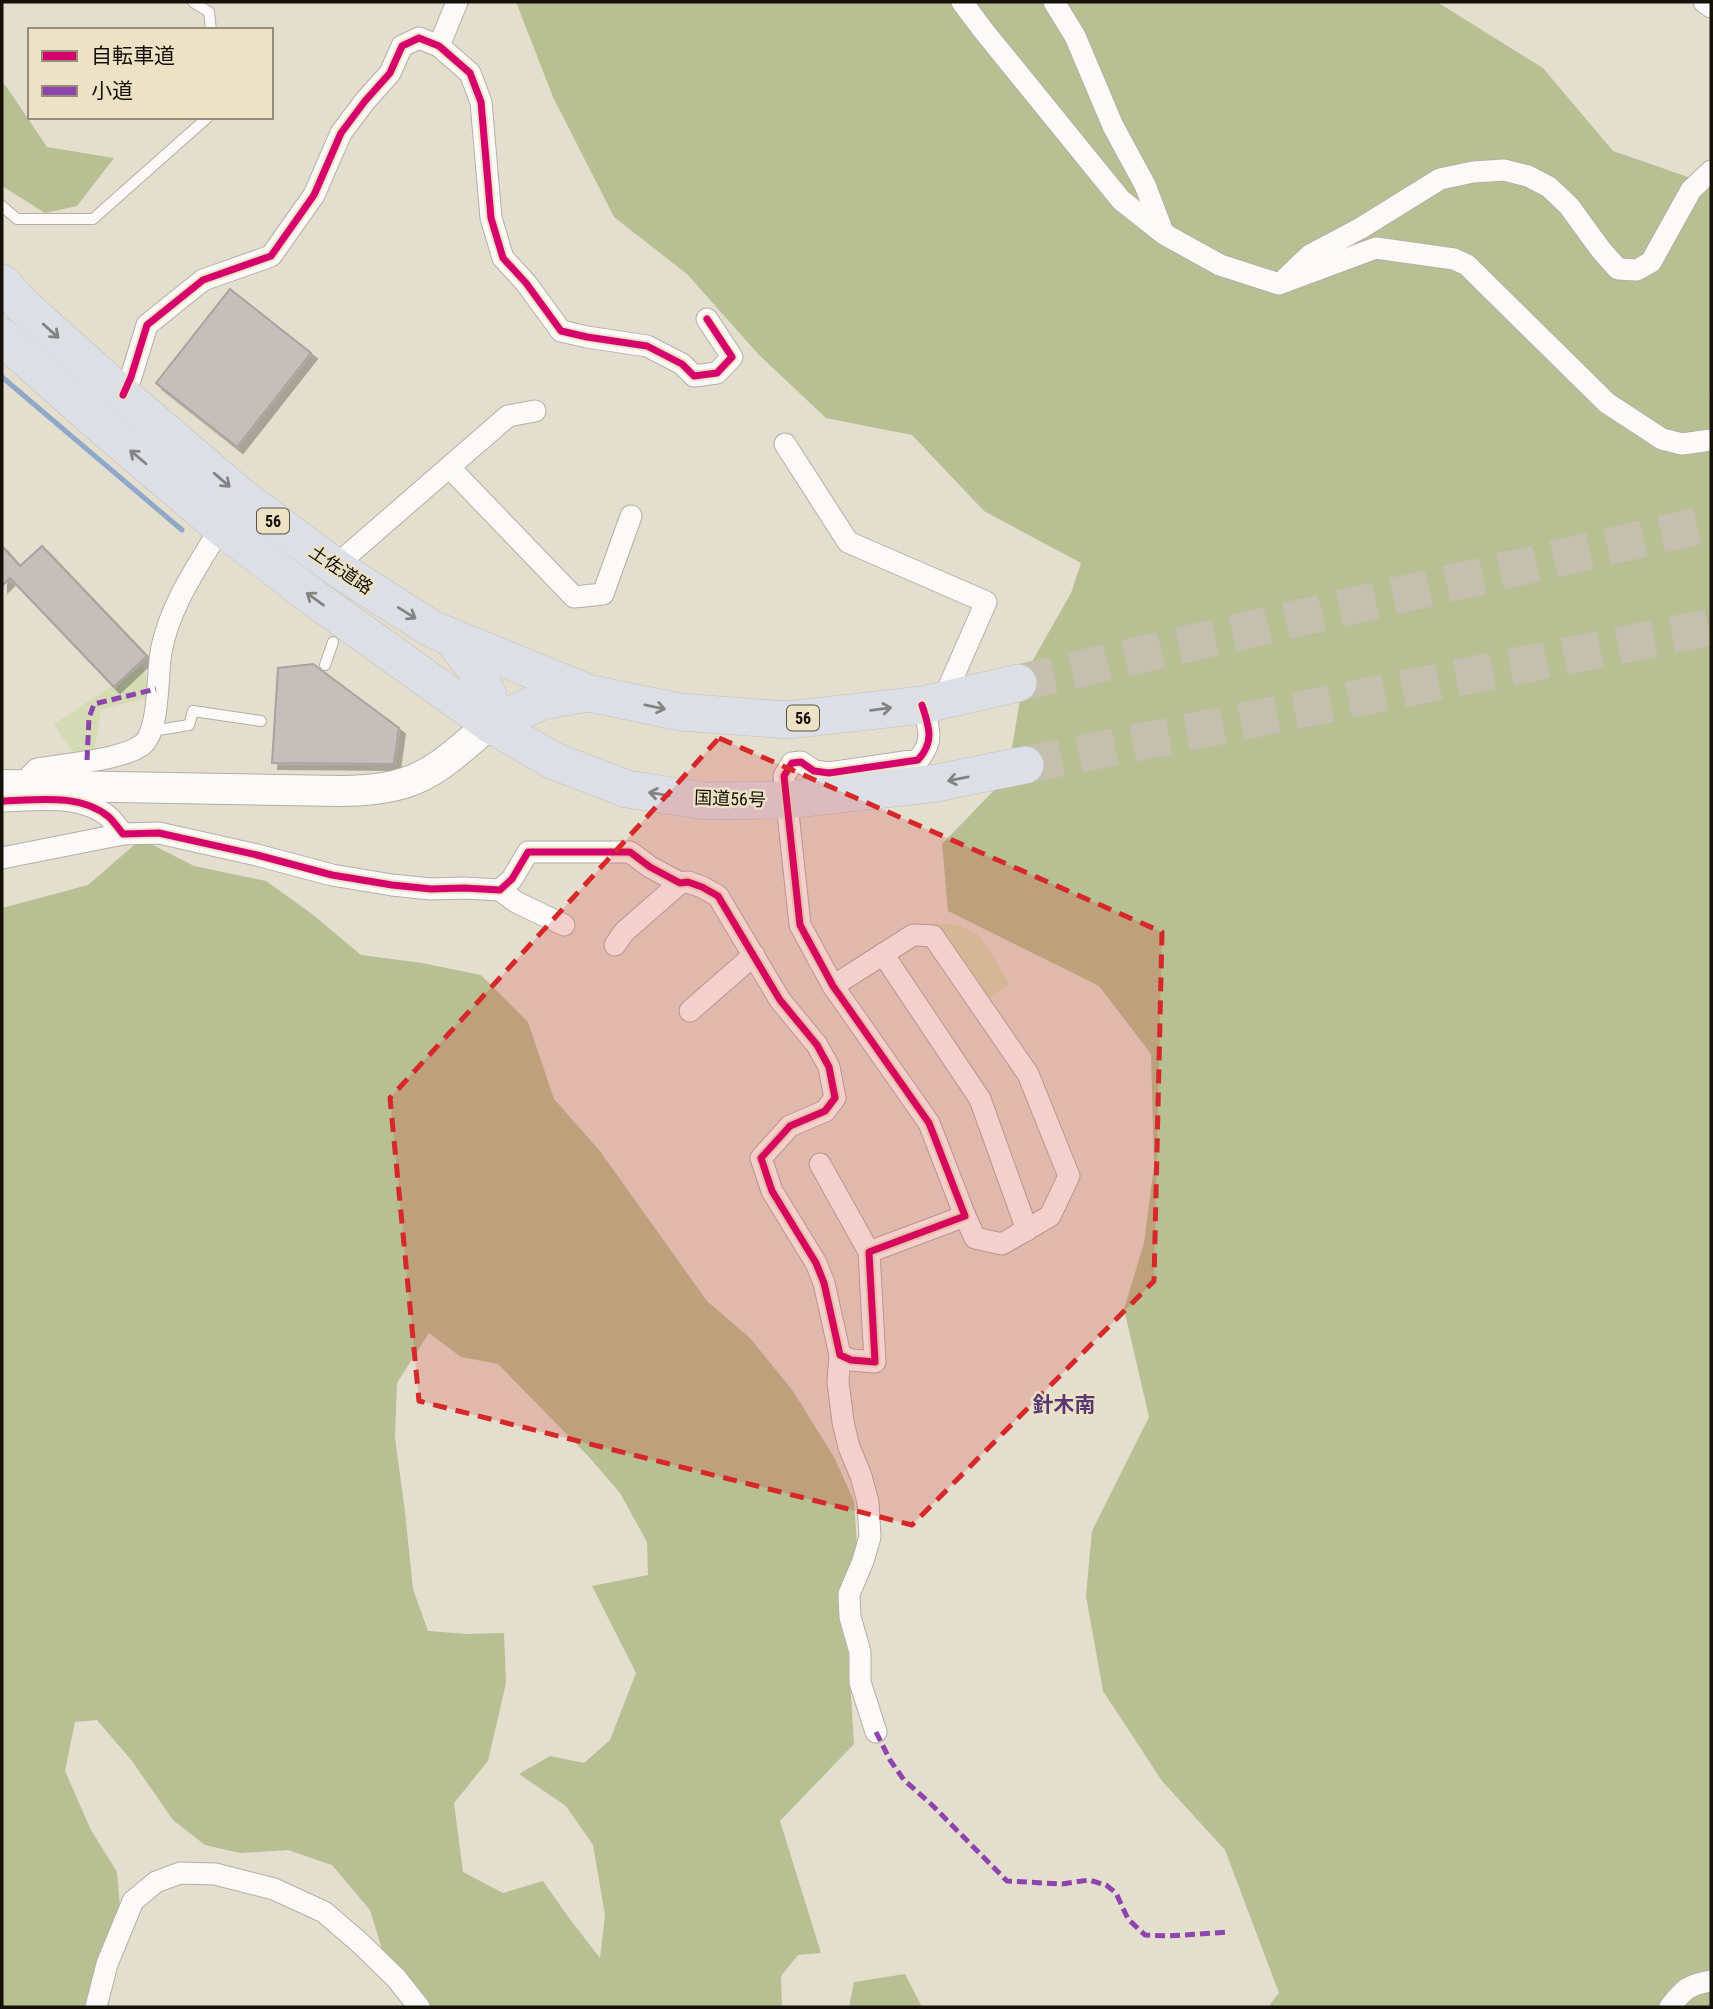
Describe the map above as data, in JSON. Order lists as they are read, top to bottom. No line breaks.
{"streets":{"highway":["56","土佐道路","国道56号"]},"crossings":[["56","土佐道路"],["土佐道路","国道56号"]],"districts":["針木南"],"legend":["自転車道","小道"]}
